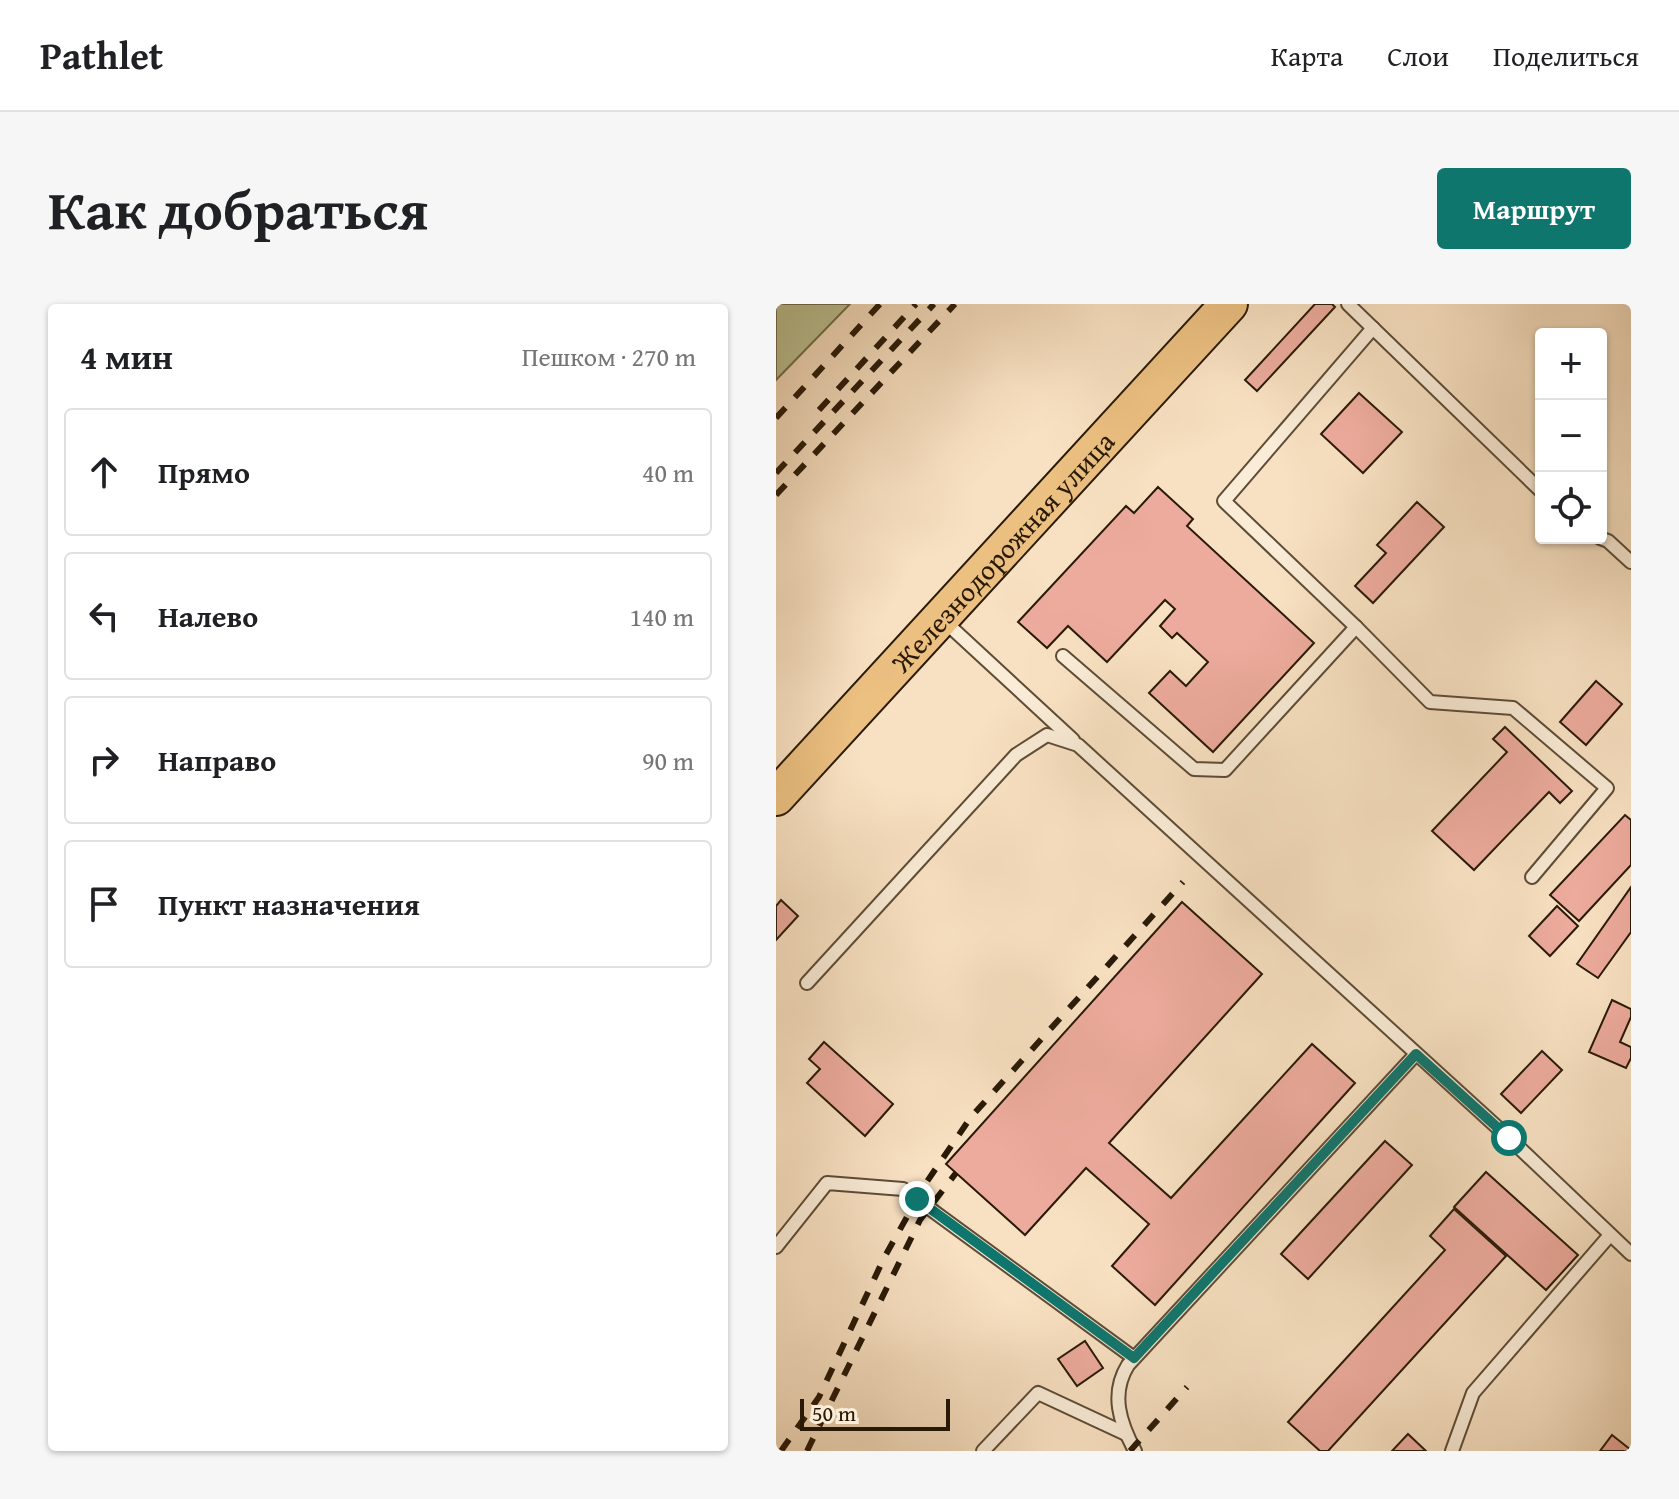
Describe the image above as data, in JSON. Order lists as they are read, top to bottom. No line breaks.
{"streets":{"main road":["Железнодорожная улица"]},"scale_bar":"50 m","page":{"header":"Pathlet","nav":["Карта","Слои","Поделиться"],"title":"Как добраться","buttons":"Маршрут","heading":["4 мин","Пешком · 270 m"],"map_buttons":["+","−"],"list":[["Прямо","40 m"],["Налево","140 m"],["Направо","90 m"],"Пункт назначения"],"scale":"50 m"}}
